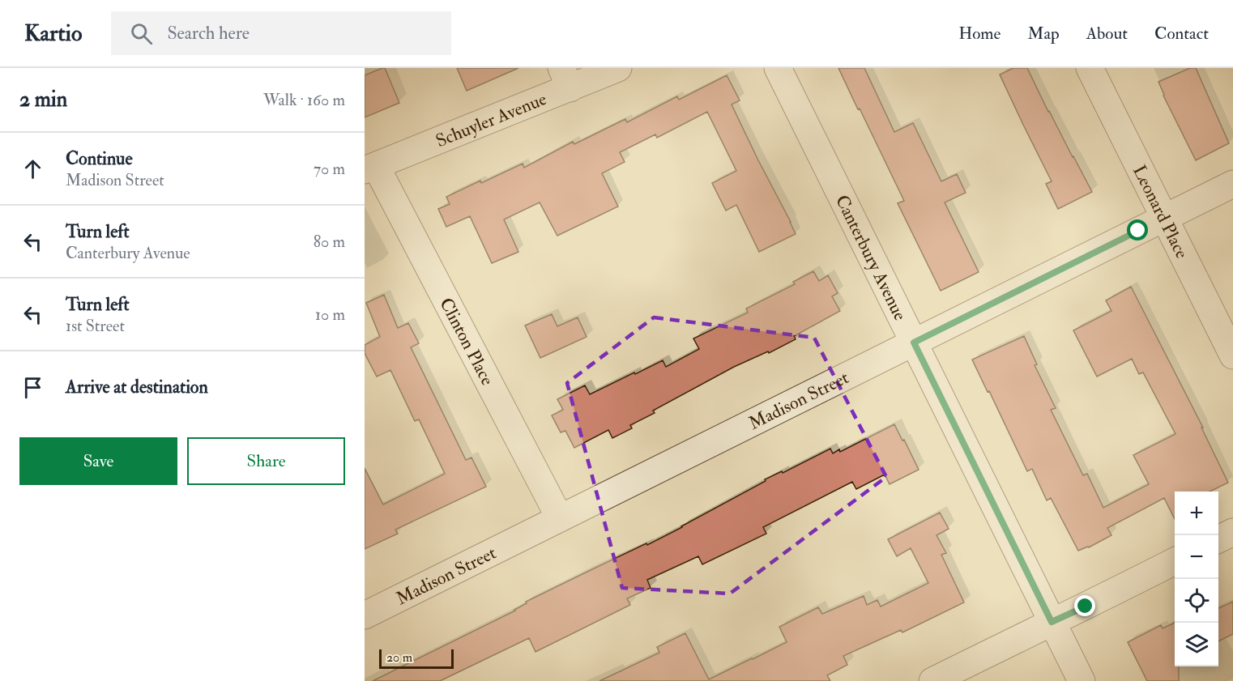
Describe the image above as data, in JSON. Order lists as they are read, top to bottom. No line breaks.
{"streets":{"street":["Schuyler Avenue","Leonard Place","Canterbury Avenue","Clinton Place","Madison Street"]},"crossings":[["Schuyler Avenue","Clinton Place"],["Leonard Place","Madison Street"],["Canterbury Avenue","Madison Street"],["Clinton Place","Madison Street"]],"scale_bar":"20 m","page":{"header":"Kartio","search":"Search here","nav":["Home","Map","About","Contact"],"heading":["2 min","Walk · 160 m"],"list":[["Continue","Madison Street","70 m"],["Turn left","Canterbury Avenue","80 m"],["Turn left","1st Street","10 m"],"Arrive at destination"],"buttons":["Save","Share"],"map_buttons":["+","−"],"scale":"20 m"}}
